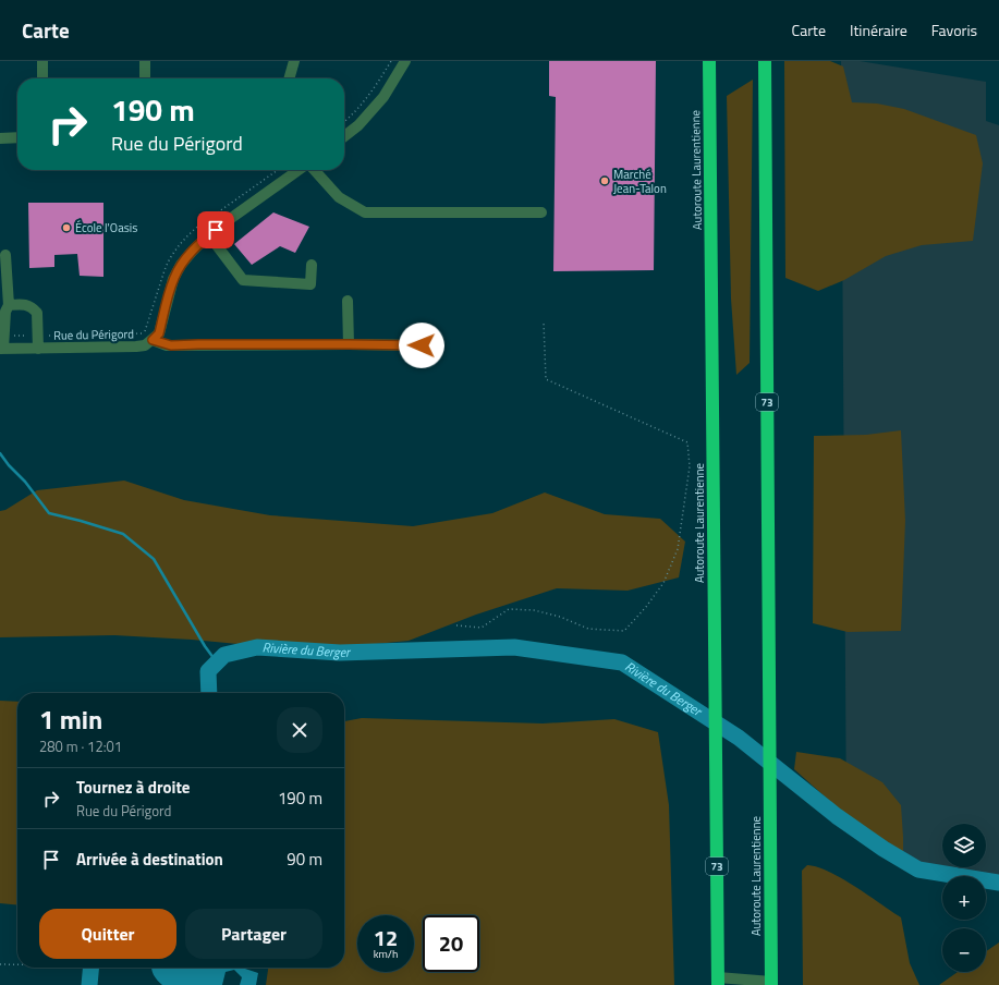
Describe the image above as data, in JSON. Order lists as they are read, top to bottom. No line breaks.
{"streets":{"highway":["Autoroute Laurentienne","73"],"street":["Rue du Périgord"]},"water":["Rivière du Berger"],"places":["Marché Jean-Talon","École l'Oasis"],"page":{"header":"Carte","nav":["Carte","Itinéraire","Favoris"],"turn":["190 m","Rue du Périgord"],"heading":["1 min","280 m · 12:01"],"list":[{"name":"Tournez à droite","note":"Rue du Périgord","value":"190 m"},{"name":"Arrivée à destination","value":"90 m"}],"map_buttons":["+","−"],"buttons":["Quitter","Partager"],"speed":"12 km/h","limit":"20"}}
